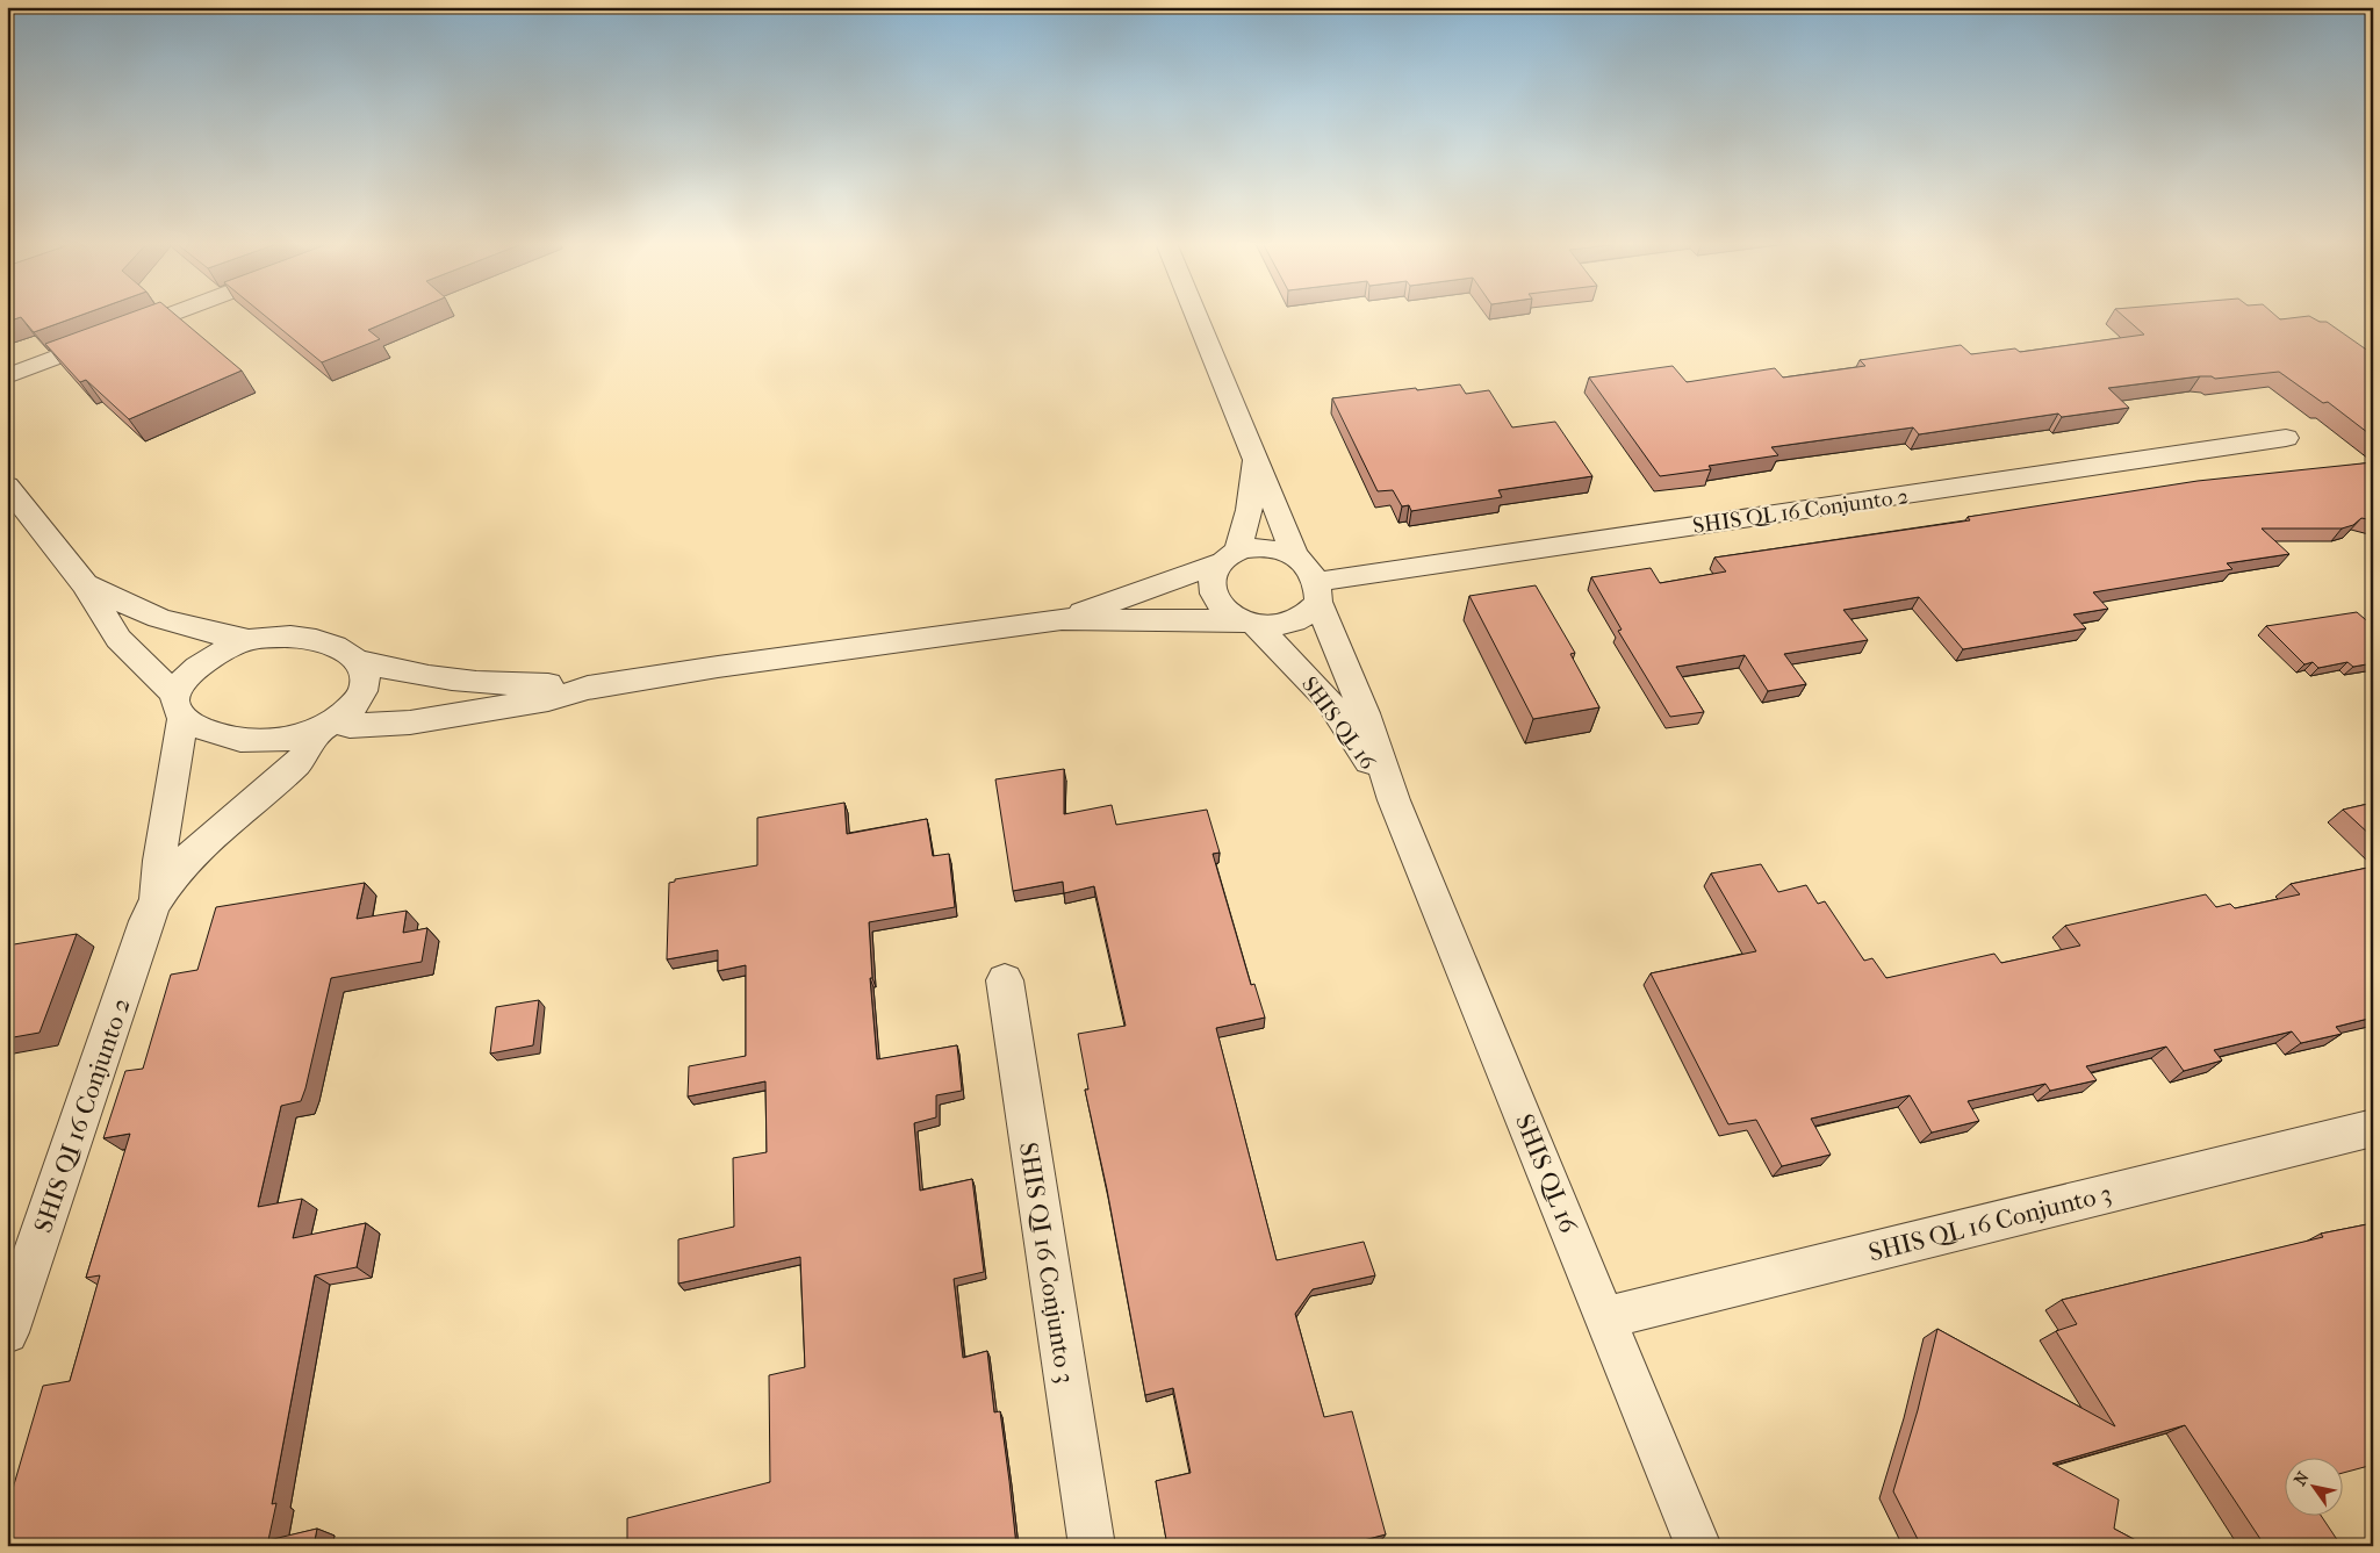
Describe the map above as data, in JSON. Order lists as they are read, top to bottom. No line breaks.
{"streets":{"street":["SHIS QL 16 Conjunto 2","SHIS QL 16","SHIS QI 16 Conjunto 2","SHIS QL 16 Conjunto 3","SHIS QI 16 Conjunto 3"]},"crossings":[["SHIS QL 16 Conjunto 2","SHIS QL 16"],["SHIS QL 16","SHIS QL 16 Conjunto 3"]],"north":"top left"}
